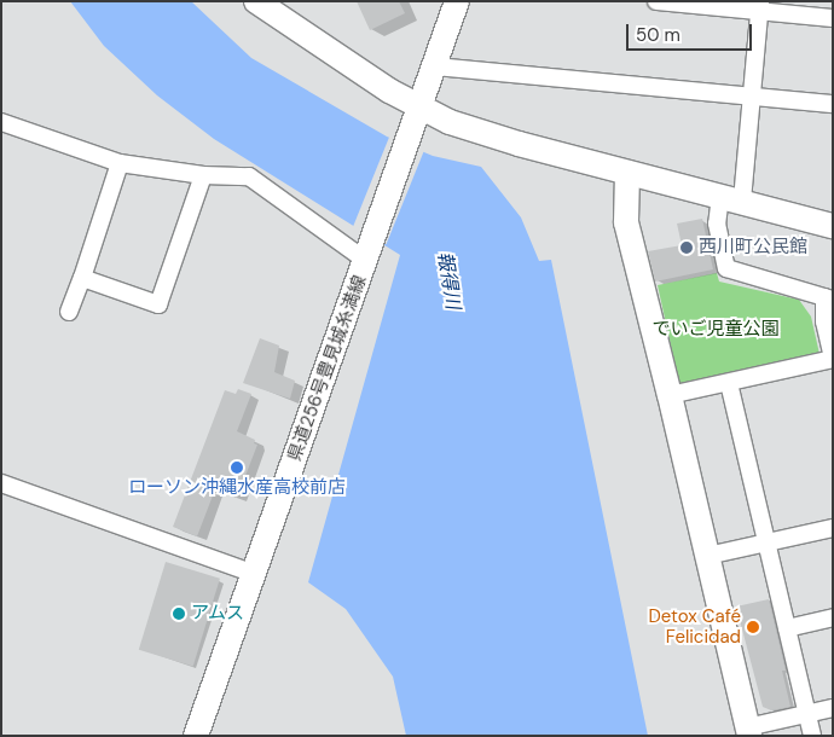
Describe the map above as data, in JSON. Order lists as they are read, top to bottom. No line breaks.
{"streets":{"street":["県道256号豊見城糸満線"]},"water":["報得川"],"parks":["でいご児童公園"],"places":["西川町公民館","ローソン沖縄水産高校前店","アムス","Detox Café Felicidad"],"scale_bar":"50 m"}
